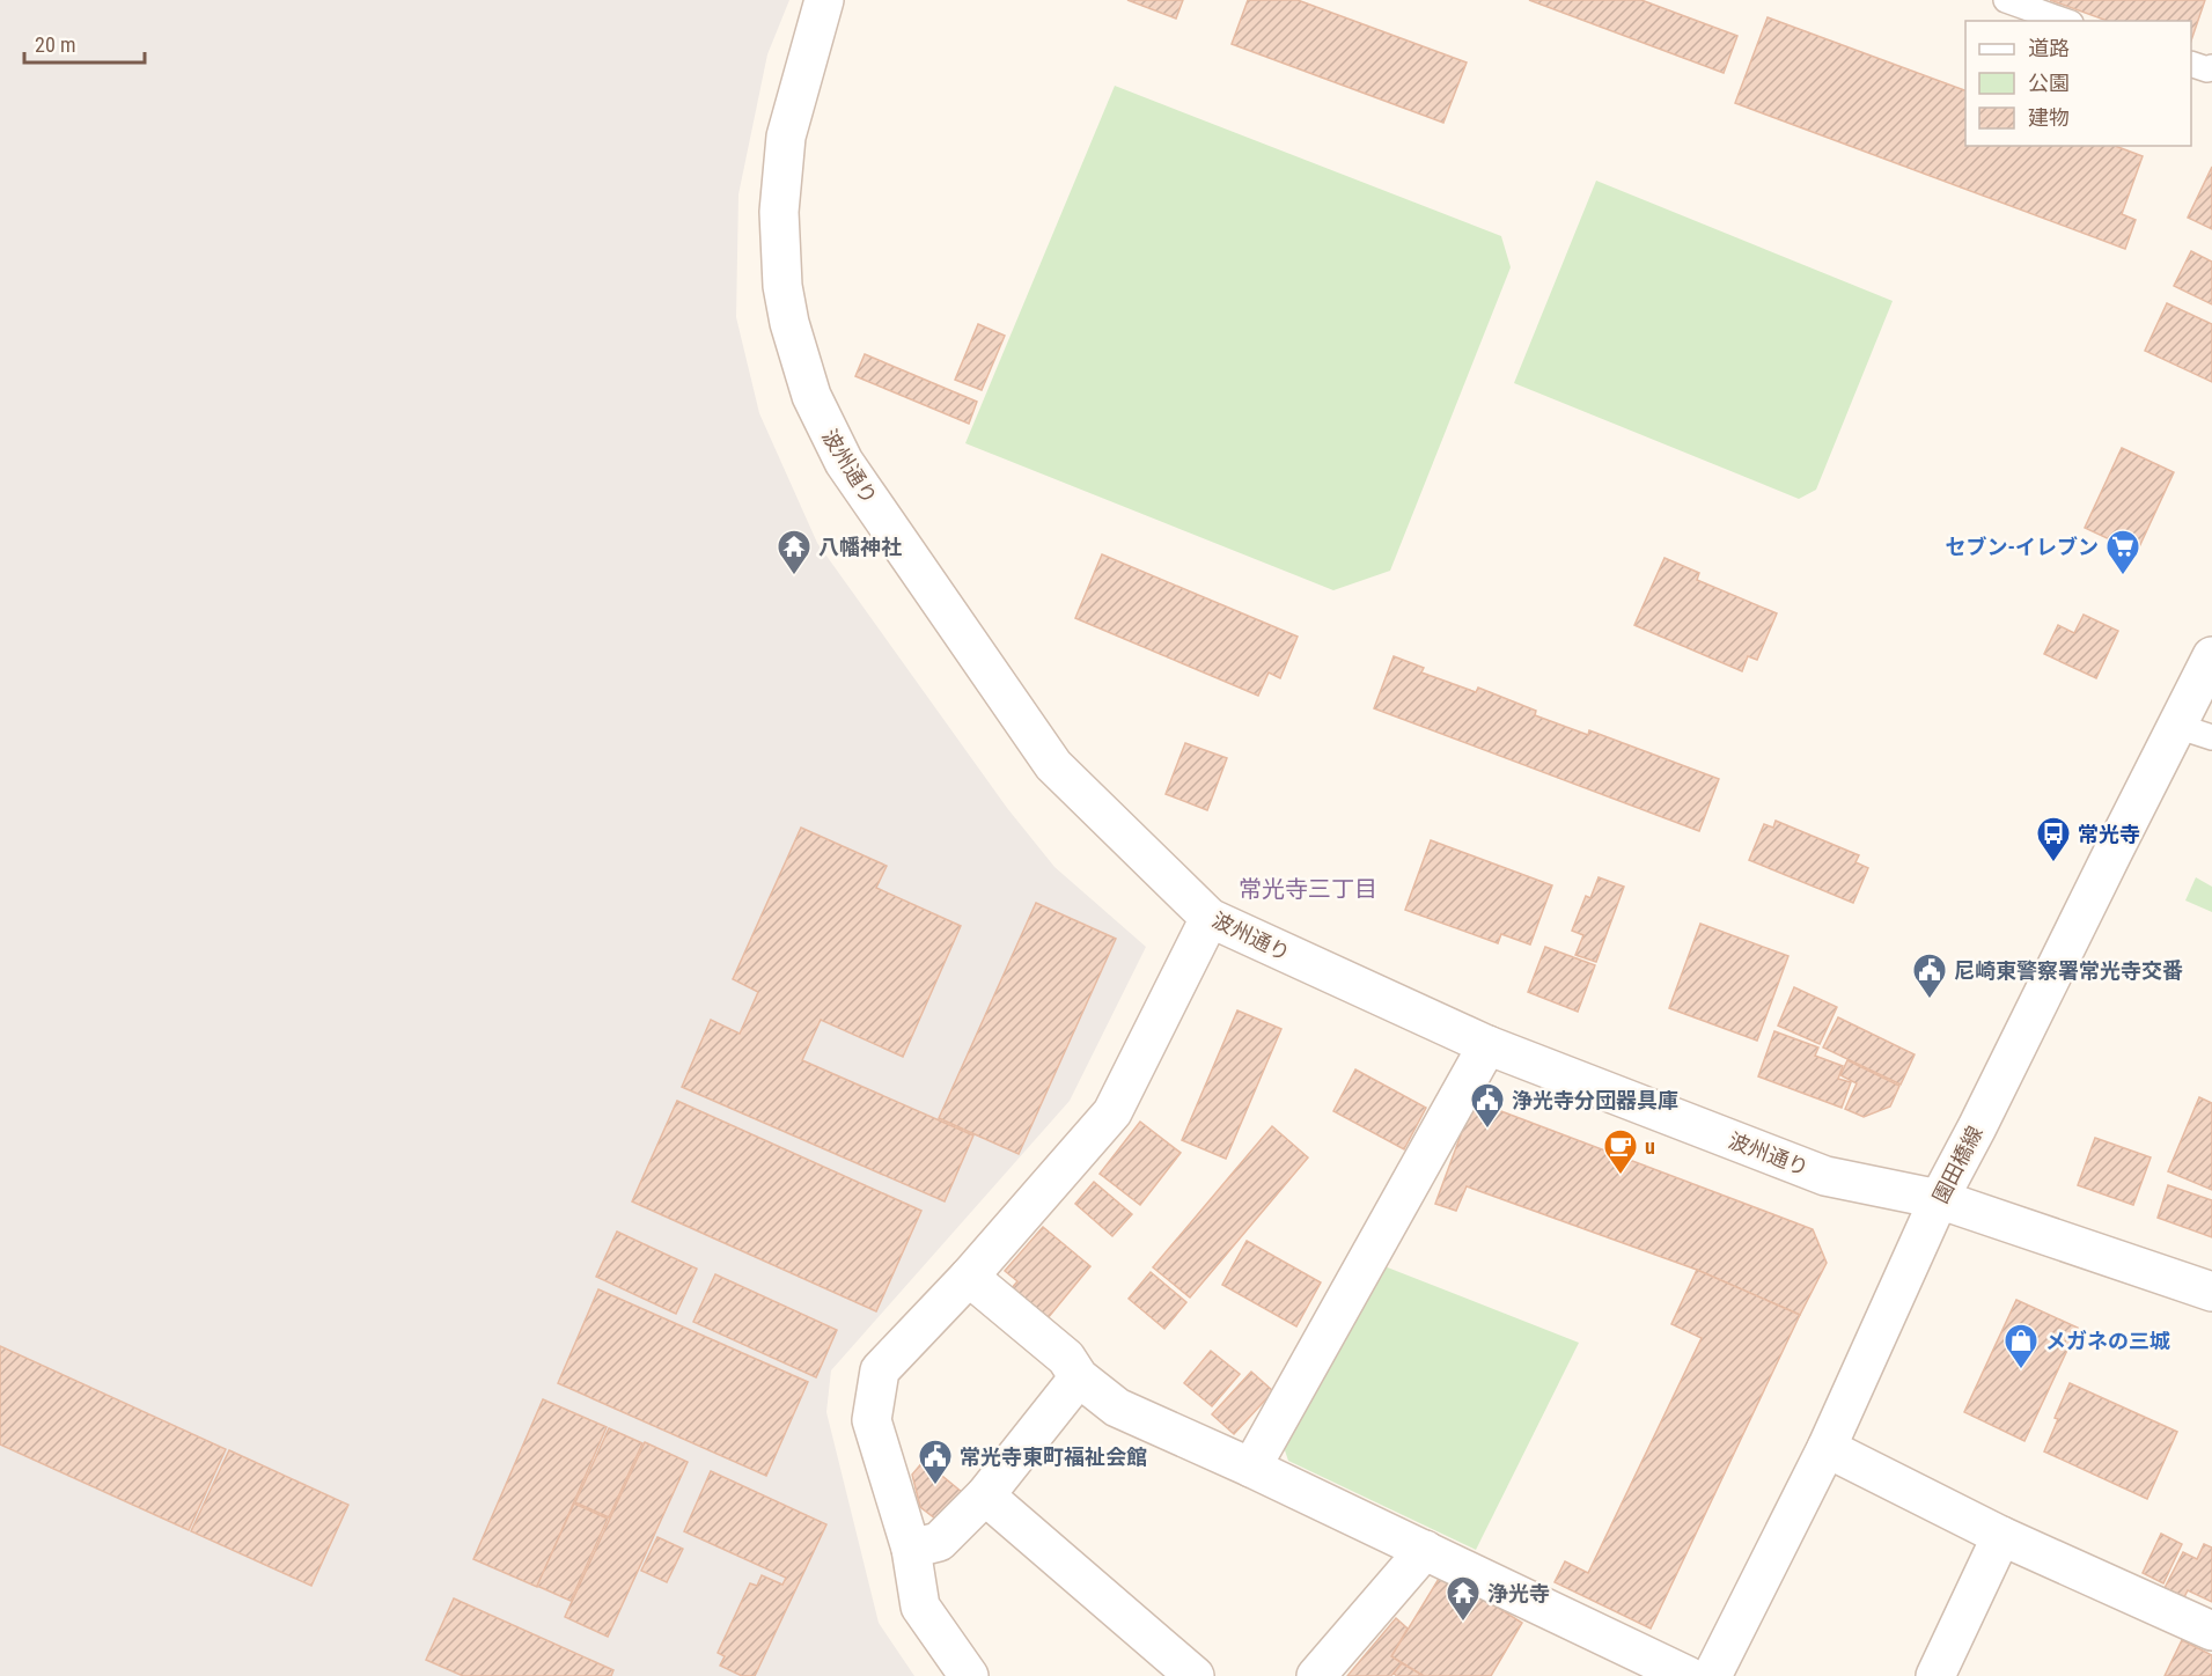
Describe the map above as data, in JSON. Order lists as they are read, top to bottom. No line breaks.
{"streets":{"street":["波州通り","園田橋線"]},"crossings":[["波州通り","園田橋線"]],"districts":["常光寺三丁目"],"places":{"temple":["八幡神社","浄光寺"],"supermarket":["セブン-イレブン"],"bus stop":["常光寺"],"public building":["尼崎東警察署常光寺交番","浄光寺分団器具庫","常光寺東町福祉会館"],"cafe":["u"],"shop":["メガネの三城"]},"legend":["道路","公園","建物"],"scale_bar":"20 m"}
